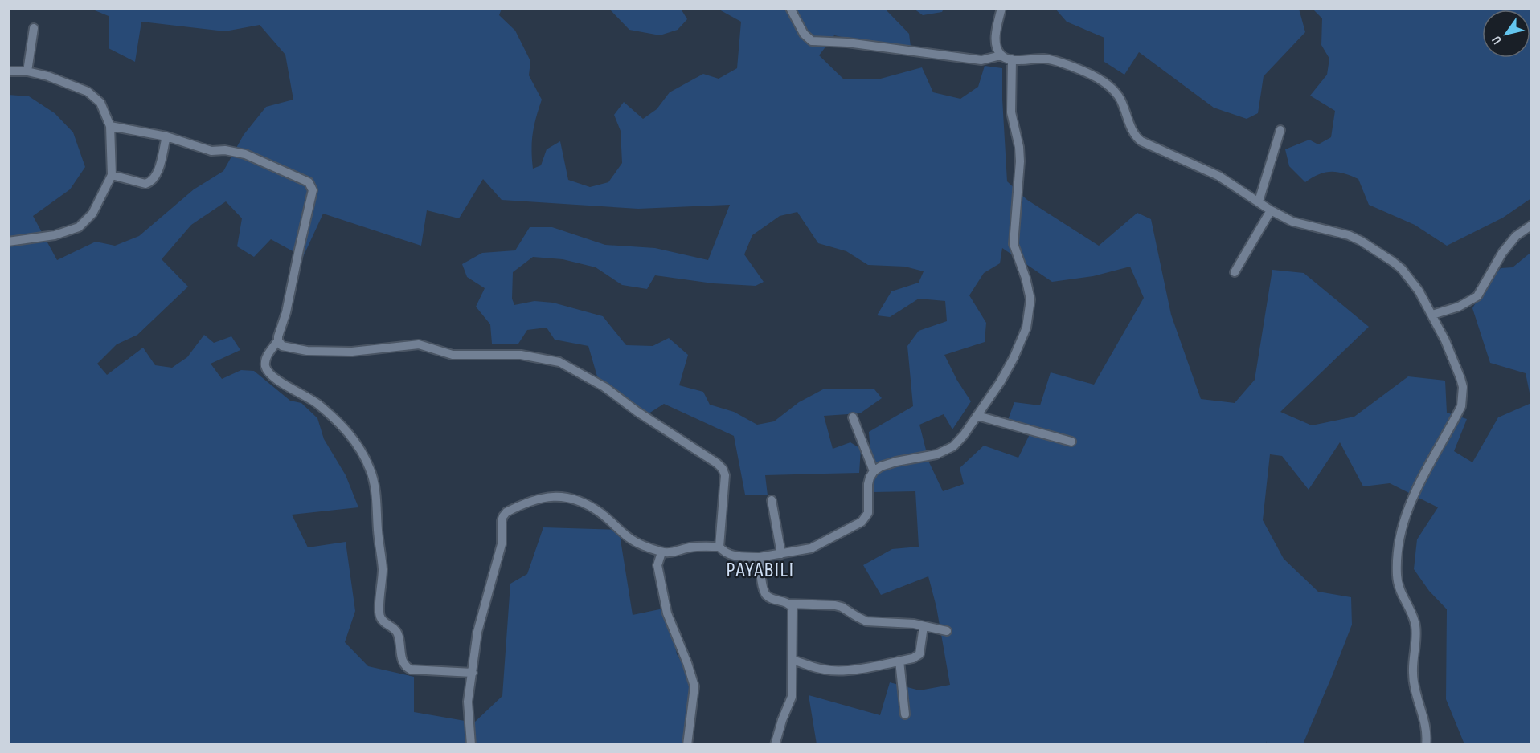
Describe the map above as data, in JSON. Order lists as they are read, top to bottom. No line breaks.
{"districts":["PAYABILI"],"north":"bottom left"}
